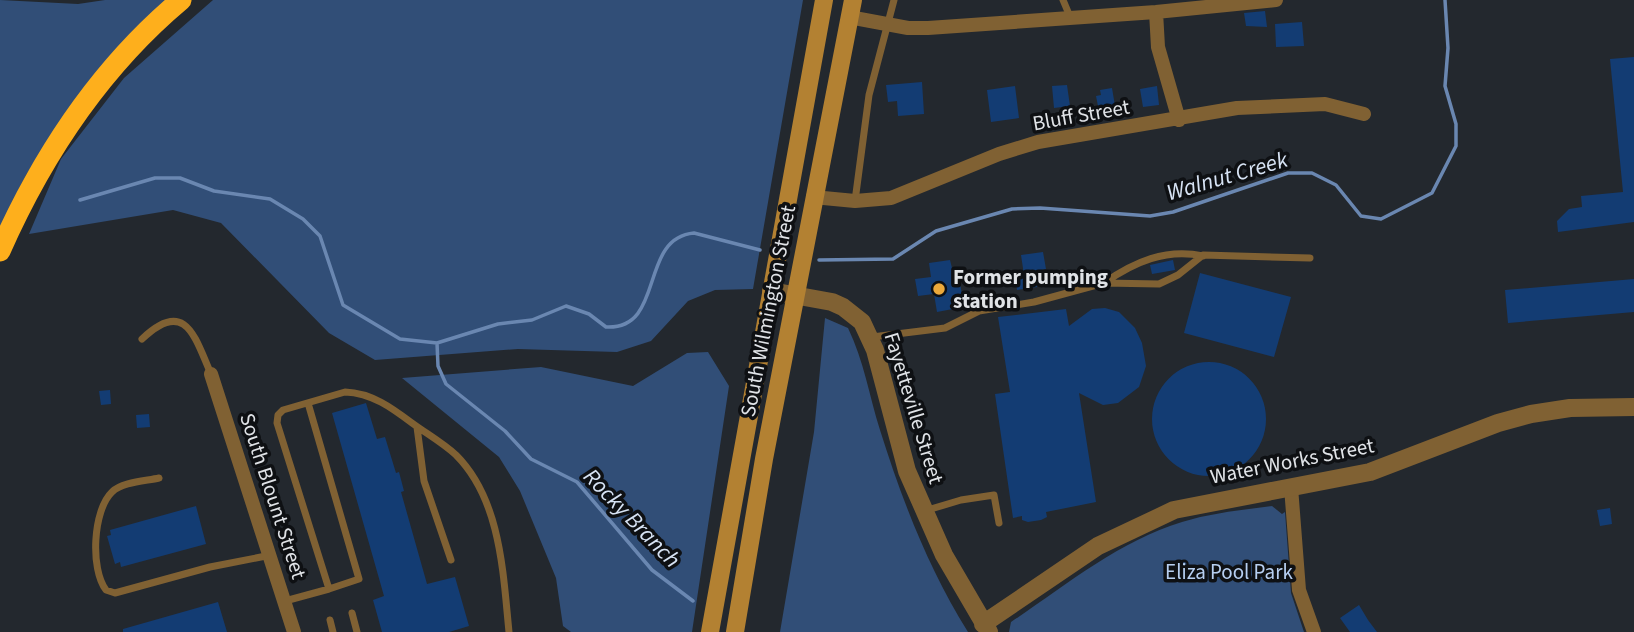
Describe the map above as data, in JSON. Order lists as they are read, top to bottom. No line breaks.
{"streets":{"main road":["South Wilmington Street"],"street":["Bluff Street","Fayetteville Street","Water Works Street","South Blount Street"]},"crossings":[["Bluff Street","South Wilmington Street"],["South Wilmington Street","Fayetteville Street"],["Fayetteville Street","Water Works Street"]],"water":["Walnut Creek","Rocky Branch"],"parks":["Eliza Pool Park"],"places":["Former pumping station"]}
